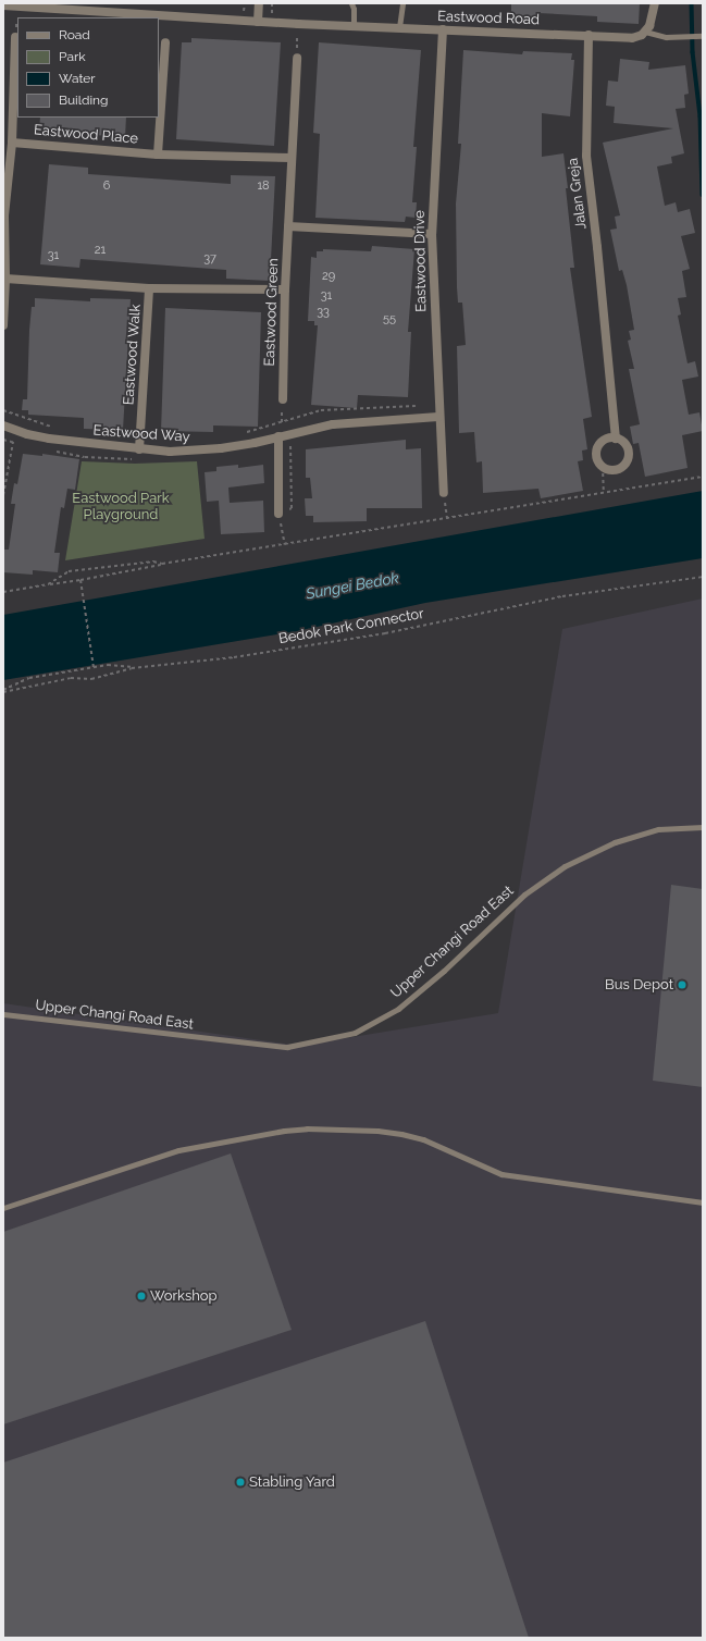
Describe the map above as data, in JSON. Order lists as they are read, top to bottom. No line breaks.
{"streets":{"street":["Eastwood Road","Eastwood Place","Jalan Greja","Eastwood Drive","Eastwood Green","Eastwood Walk","Eastwood Way"],"lane":["Upper Changi Road East"],"path":["Bedok Park Connector"]},"crossings":[["Eastwood Road","Jalan Greja"],["Eastwood Road","Eastwood Drive"],["Eastwood Place","Eastwood Green"],["Eastwood Drive","Eastwood Way"],["Eastwood Green","Eastwood Walk"],["Eastwood Walk","Eastwood Way"]],"water":["Sungei Bedok"],"parks":["Eastwood Park Playground"],"places":["Bus Depot","Workshop","Stabling Yard"],"house_numbers":["6","18","21","31","37","29","31","33","55"],"legend":["Road","Park","Water","Building"]}
